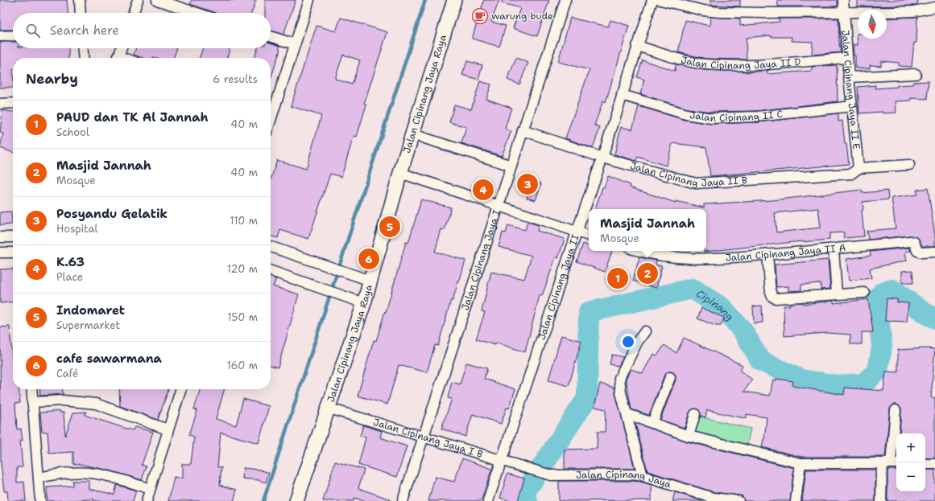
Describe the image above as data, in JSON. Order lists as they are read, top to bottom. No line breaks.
{"streets":{"main road":["Jalan Cipinang Jaya Raya"],"street":["Jalan Cipinang Jaya II D","Jalan Cipinang Jaya II E","Jalan Cipinang II C","Jalan Cipinang Jaya II B","Jalan Cipinang Jaya II A","Jalan Cipinang Jaya I","Jalan Cipinang Jaya II","Jalan Cipinang Jaya I B","Jalan Cipinang Jaya"]},"crossings":[["Jalan Cipinang Jaya II D","Jalan Cipinang Jaya II E"],["Jalan Cipinang Jaya II D","Jalan Cipinang Jaya II"],["Jalan Cipinang Jaya II E","Jalan Cipinang II C"],["Jalan Cipinang Jaya II E","Jalan Cipinang Jaya II B"],["Jalan Cipinang Jaya Raya","Jalan Cipinang Jaya I B"],["Jalan Cipinang II C","Jalan Cipinang Jaya II"],["Jalan Cipinang Jaya II B","Jalan Cipinang Jaya I"],["Jalan Cipinang Jaya II B","Jalan Cipinang Jaya II"],["Jalan Cipinang Jaya I","Jalan Cipinang Jaya I B"],["Jalan Cipinang Jaya II","Jalan Cipinang Jaya I B"],["Jalan Cipinang Jaya I B","Jalan Cipinang Jaya"]],"water":["Cipinang"],"places":{"cafe":["warung bude"]},"north":"bottom","page":{"search":"Search here","heading":["Nearby","6 results"],"list":[{"mark":"1","name":"PAUD dan TK Al Jannah","note":"School","value":"40 m"},{"mark":"2","name":"Masjid Jannah","note":"Mosque","value":"40 m"},{"mark":"3","name":"Posyandu Gelatik","note":"Hospital","value":"110 m"},{"mark":"4","name":"K.63","note":"Place","value":"120 m"},{"mark":"5","name":"Indomaret","note":"Supermarket","value":"150 m"},{"mark":"6","name":"cafe sawarmana","note":"Café","value":"160 m"}],"pins":["3","4","5","6","2","1"],"popup":["Masjid Jannah","Mosque"],"map_buttons":["+","−"]}}
